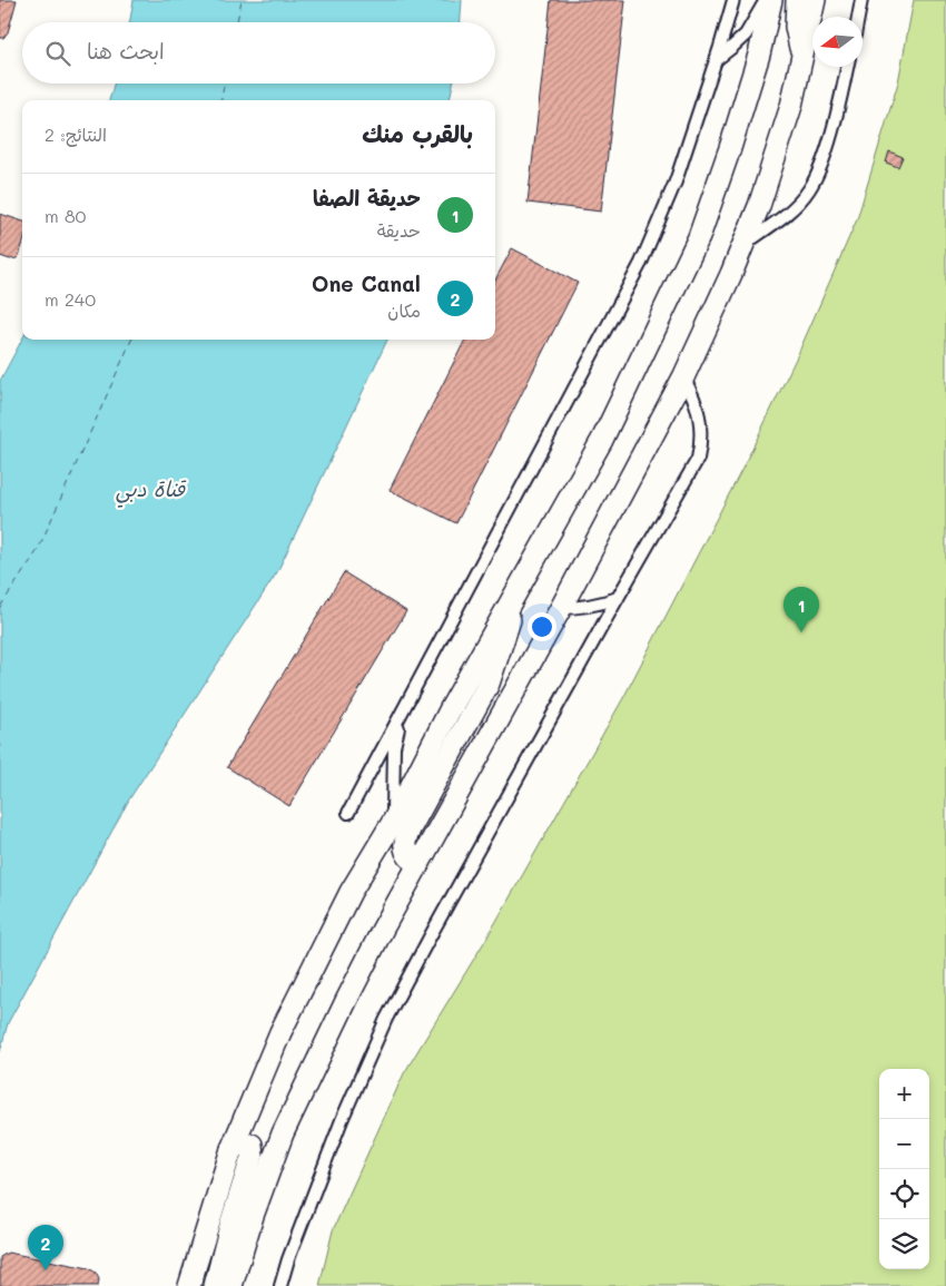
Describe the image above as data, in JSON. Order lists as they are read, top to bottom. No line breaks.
{"water":["قناة دبي"],"north":"left","page":{"search":"ابحث هنا","heading":["بالقرب منك","النتائج: 2"],"list":[{"mark":"1","name":"حديقة الصفا","note":"حديقة","value":"80 m"},{"mark":"2","name":"One Canal","note":"مكان","value":"240 m"}],"pins":["1","2"],"map_buttons":["+","−"]}}
